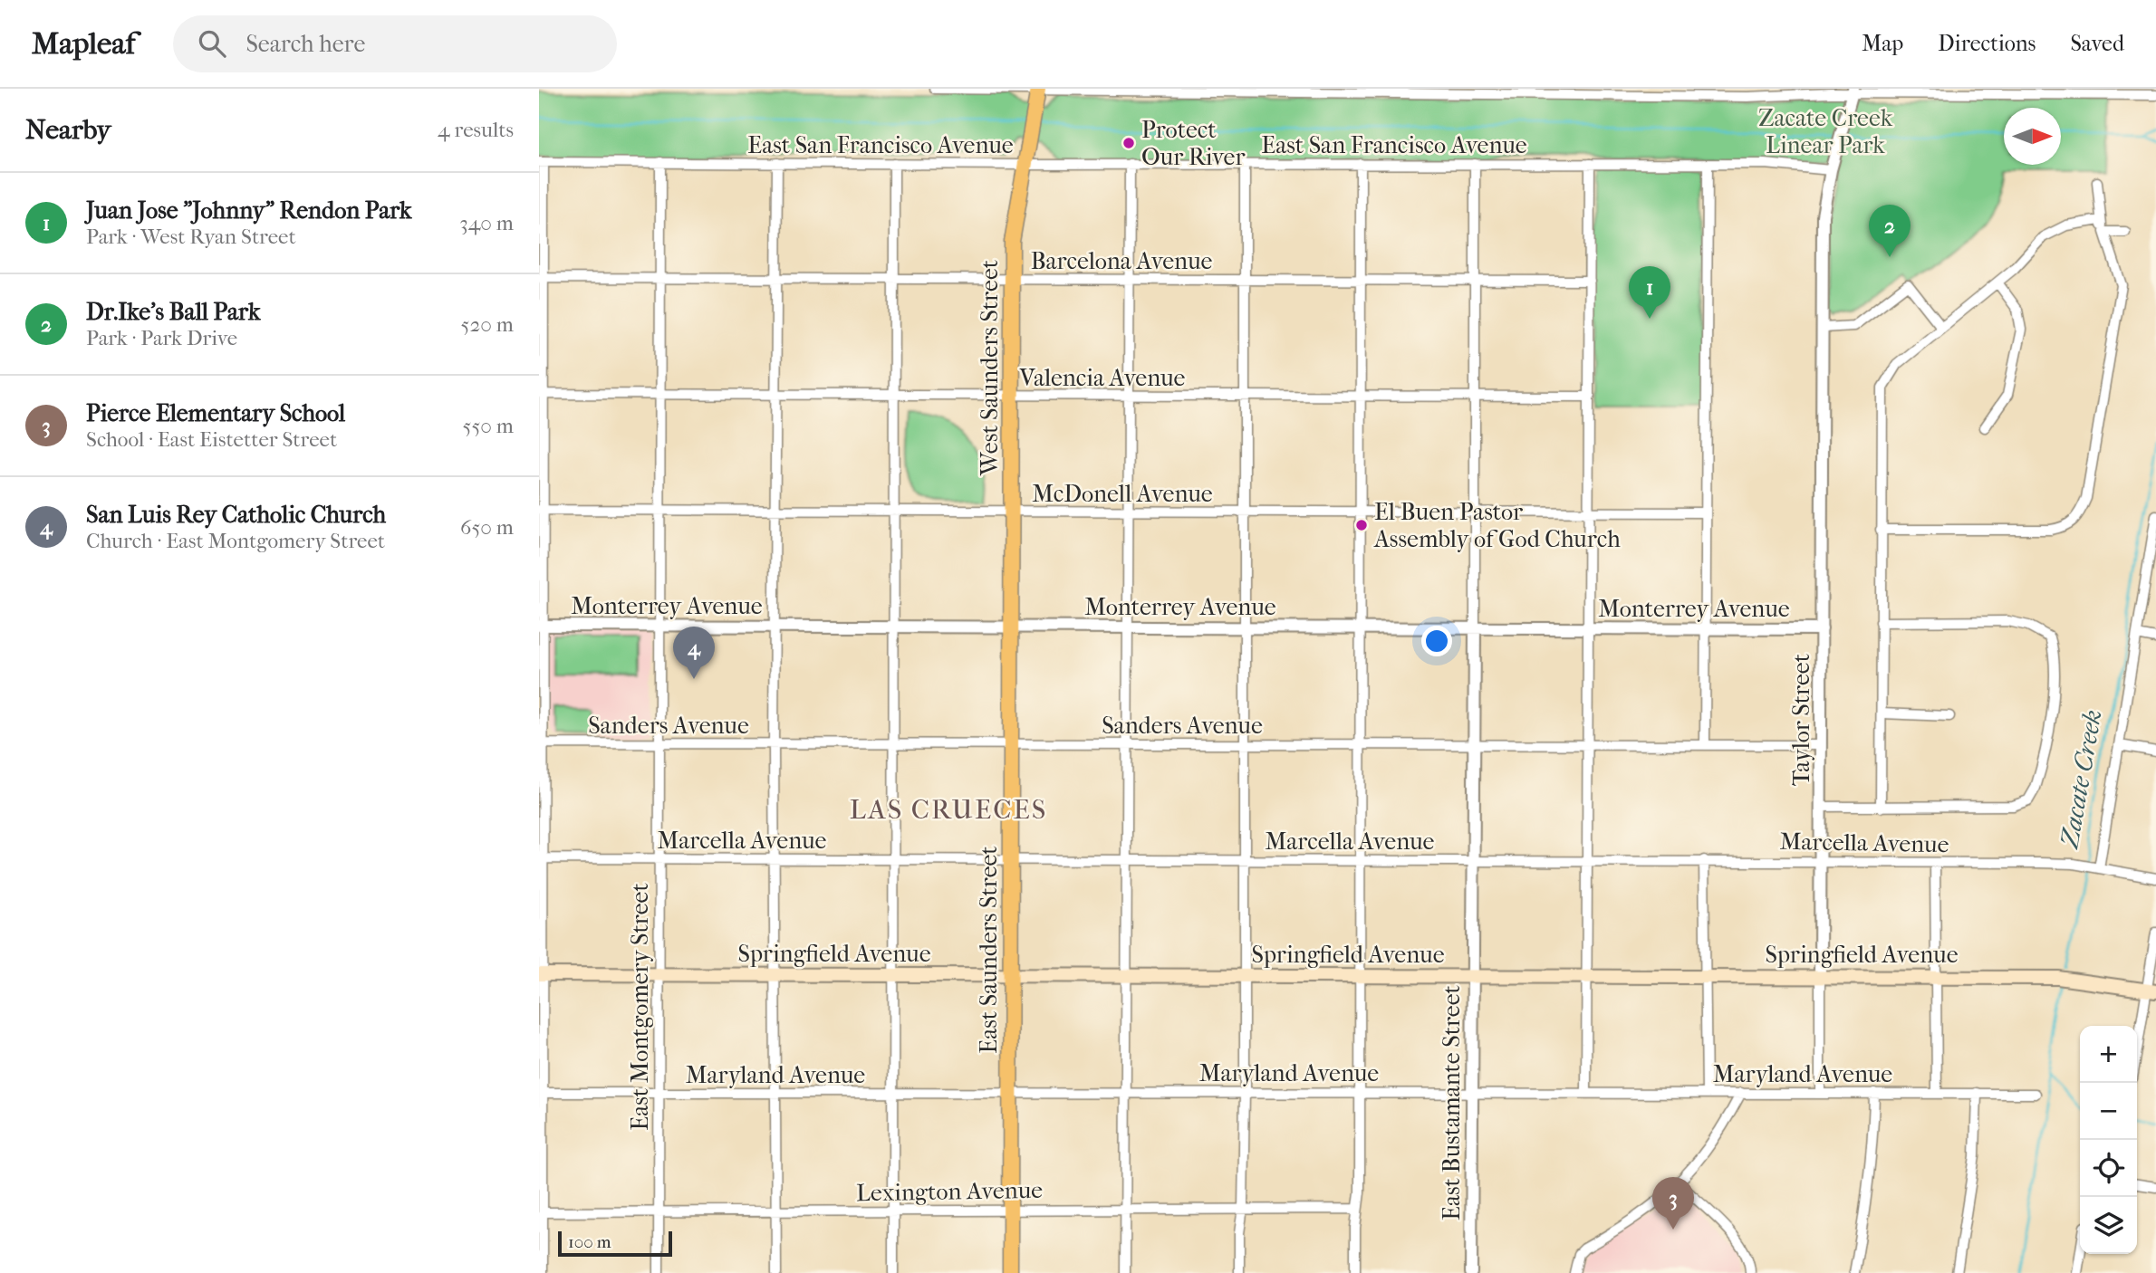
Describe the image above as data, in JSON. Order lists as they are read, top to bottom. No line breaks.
{"streets":{"main road":["West Saunders Street","East Saunders Street","Springfield Avenue"],"street":["East San Francisco Avenue","Barcelona Avenue","Valencia Avenue","McDonell Avenue","Monterrey Avenue","Taylor Street","Sanders Avenue","Marcella Avenue","East Montgomery Street","Maryland Avenue","East Bustamante Street","Lexington Avenue"]},"crossings":[["East San Francisco Avenue","West Saunders Street"],["East San Francisco Avenue","Taylor Street"],["East San Francisco Avenue","East Montgomery Street"],["Barcelona Avenue","West Saunders Street"],["Barcelona Avenue","East Montgomery Street"],["West Saunders Street","Valencia Avenue"],["West Saunders Street","McDonell Avenue"],["West Saunders Street","Monterrey Avenue"],["West Saunders Street","East Saunders Street"],["Valencia Avenue","East Montgomery Street"],["McDonell Avenue","East Montgomery Street"],["Monterrey Avenue","Taylor Street"],["Monterrey Avenue","East Saunders Street"],["Monterrey Avenue","East Montgomery Street"],["Monterrey Avenue","East Bustamante Street"],["Taylor Street","Sanders Avenue"],["Taylor Street","Marcella Avenue"],["Taylor Street","Springfield Avenue"],["Taylor Street","Maryland Avenue"],["Sanders Avenue","East Saunders Street"],["Sanders Avenue","East Montgomery Street"],["Sanders Avenue","East Bustamante Street"],["Marcella Avenue","East Saunders Street"],["Marcella Avenue","East Montgomery Street"],["Marcella Avenue","East Bustamante Street"],["East Saunders Street","Springfield Avenue"],["East Saunders Street","Maryland Avenue"],["East Saunders Street","Lexington Avenue"],["Springfield Avenue","East Montgomery Street"],["Springfield Avenue","East Bustamante Street"],["East Montgomery Street","Maryland Avenue"],["East Montgomery Street","Lexington Avenue"],["Maryland Avenue","East Bustamante Street"]],"districts":["LAS CRUECES"],"water":["Zacate Creek"],"parks":["Zacate Creek Linear Park"],"places":["Protect Our River","El Buen Pastor Assembly of God Church"],"scale_bar":"100 m","north":"right","page":{"header":"Mapleaf","search":"Search here","nav":["Map","Directions","Saved"],"heading":["Nearby","4 results"],"list":[{"mark":"1","name":"Juan Jose \"Johnny\" Rendon Park","note":"Park · West Ryan Street","value":"340 m"},{"mark":"2","name":"Dr.Ike's Ball Park","note":"Park · Park Drive","value":"520 m"},{"mark":"3","name":"Pierce Elementary School","note":"School · East Eistetter Street","value":"550 m"},{"mark":"4","name":"San Luis Rey Catholic Church","note":"Church · East Montgomery Street","value":"650 m"}],"pins":["2","1","4","3"],"map_buttons":["+","−"],"scale":"100 m"}}
